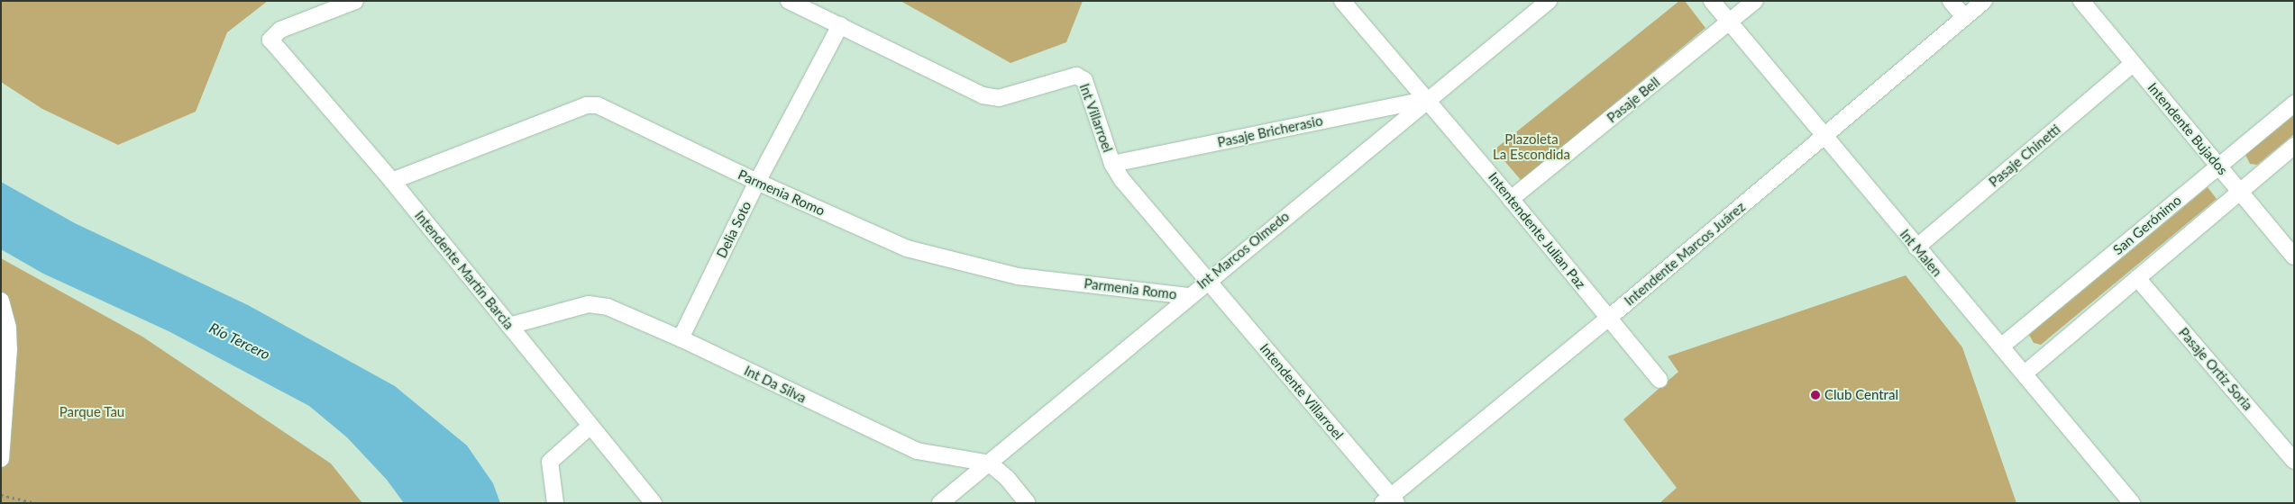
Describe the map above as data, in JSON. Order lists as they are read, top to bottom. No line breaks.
{"streets":{"street":["Pasaje Bell","Int Villarroel","Intendente Bujados","Pasaje Bricherasio","Pasaje Chinetti","Parmenia Romo","San Gerónimo","Delia Soto","Intentendente Julian Paz","Int Marcos Olmedo","Int Malen","Intendente Marcos Juárez","Intendente Martín Barcia","Pasaje Ortiz Soria","Int Da Silva","Intendente Villarroel"]},"crossings":[["Pasaje Bell","Intentendente Julian Paz"],["Pasaje Bell","Int Malen"],["Int Villarroel","Pasaje Bricherasio"],["Int Villarroel","Delia Soto"],["Int Villarroel","Int Marcos Olmedo"],["Int Villarroel","Intendente Villarroel"],["Intendente Bujados","Pasaje Chinetti"],["Intendente Bujados","San Gerónimo"],["Pasaje Bricherasio","Intentendente Julian Paz"],["Pasaje Bricherasio","Int Marcos Olmedo"],["Pasaje Chinetti","Int Malen"],["Parmenia Romo","Delia Soto"],["Parmenia Romo","Int Marcos Olmedo"],["Parmenia Romo","Intendente Martín Barcia"],["San Gerónimo","Int Malen"],["Delia Soto","Int Da Silva"],["Intentendente Julian Paz","Int Marcos Olmedo"],["Intentendente Julian Paz","Intendente Marcos Juárez"],["Int Marcos Olmedo","Int Da Silva"],["Int Marcos Olmedo","Intendente Villarroel"],["Int Malen","Intendente Marcos Juárez"],["Intendente Marcos Juárez","Intendente Villarroel"],["Intendente Martín Barcia","Int Da Silva"]],"water":["Río Tercero"],"parks":["Plazoleta La Escondida","Parque Tau"],"places":["Club Central"]}
